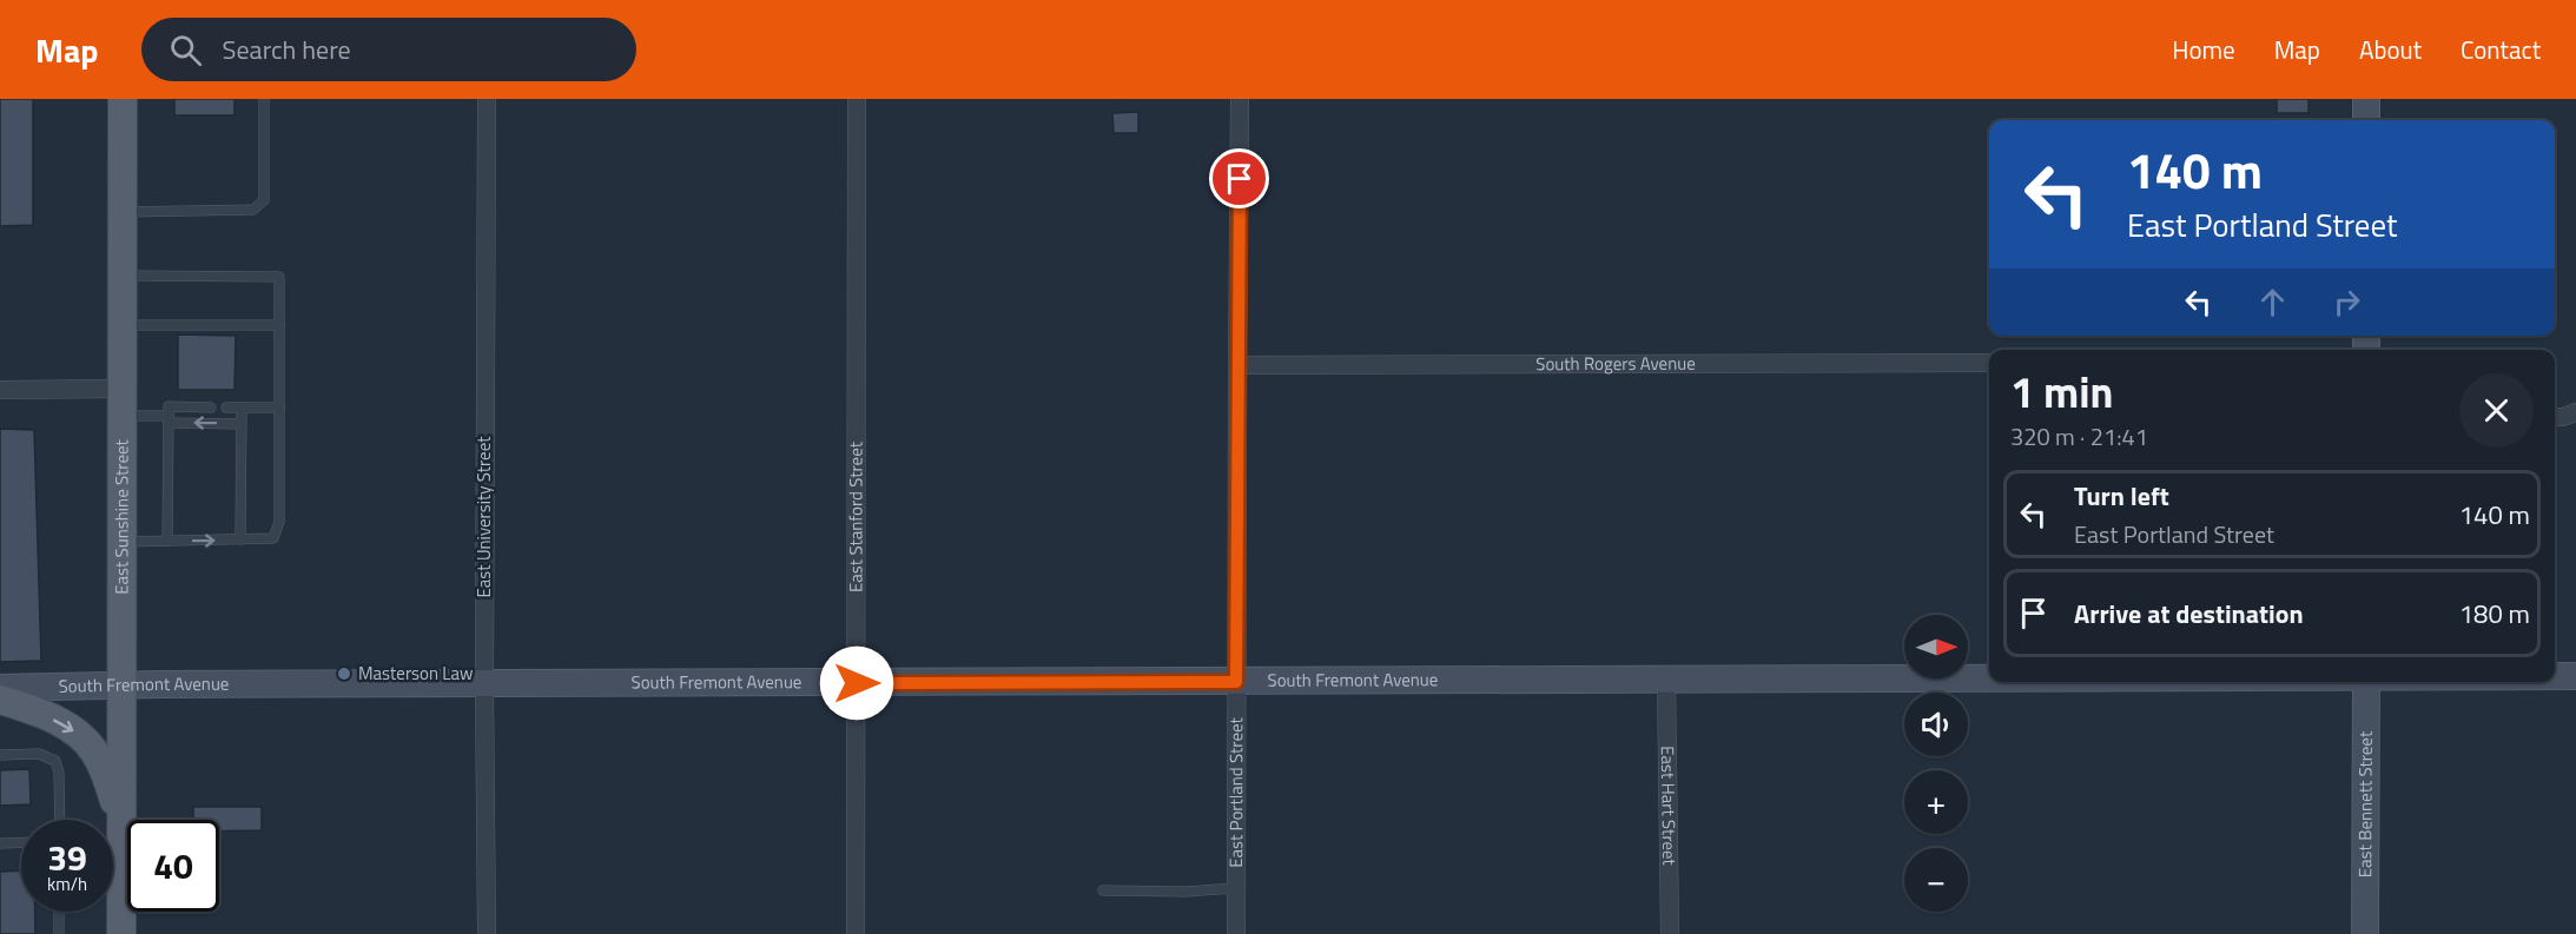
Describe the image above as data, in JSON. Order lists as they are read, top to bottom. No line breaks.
{"streets":{"main road":["East Sunshine Street"],"street":["South Rogers Avenue","East University Street","East Stanford Street","South Fremont Avenue","East Portland Street","East Bennett Street","East Hart Street"]},"crossings":[["South Rogers Avenue","East Portland Street"],["East Sunshine Street","South Fremont Avenue"],["East University Street","South Fremont Avenue"],["East Stanford Street","South Fremont Avenue"],["South Fremont Avenue","East Portland Street"],["South Fremont Avenue","East Hart Street"]],"places":["Masterson Law"],"north":"right","page":{"header":"Map","search":"Search here","nav":["Home","Map","About","Contact"],"turn":["140 m","East Portland Street"],"heading":["1 min","320 m · 21:41"],"list":[{"name":"Turn left","note":"East Portland Street","value":"140 m"},{"name":"Arrive at destination","value":"180 m"}],"map_buttons":["+","−"],"speed":"39 km/h","limit":"40"}}
